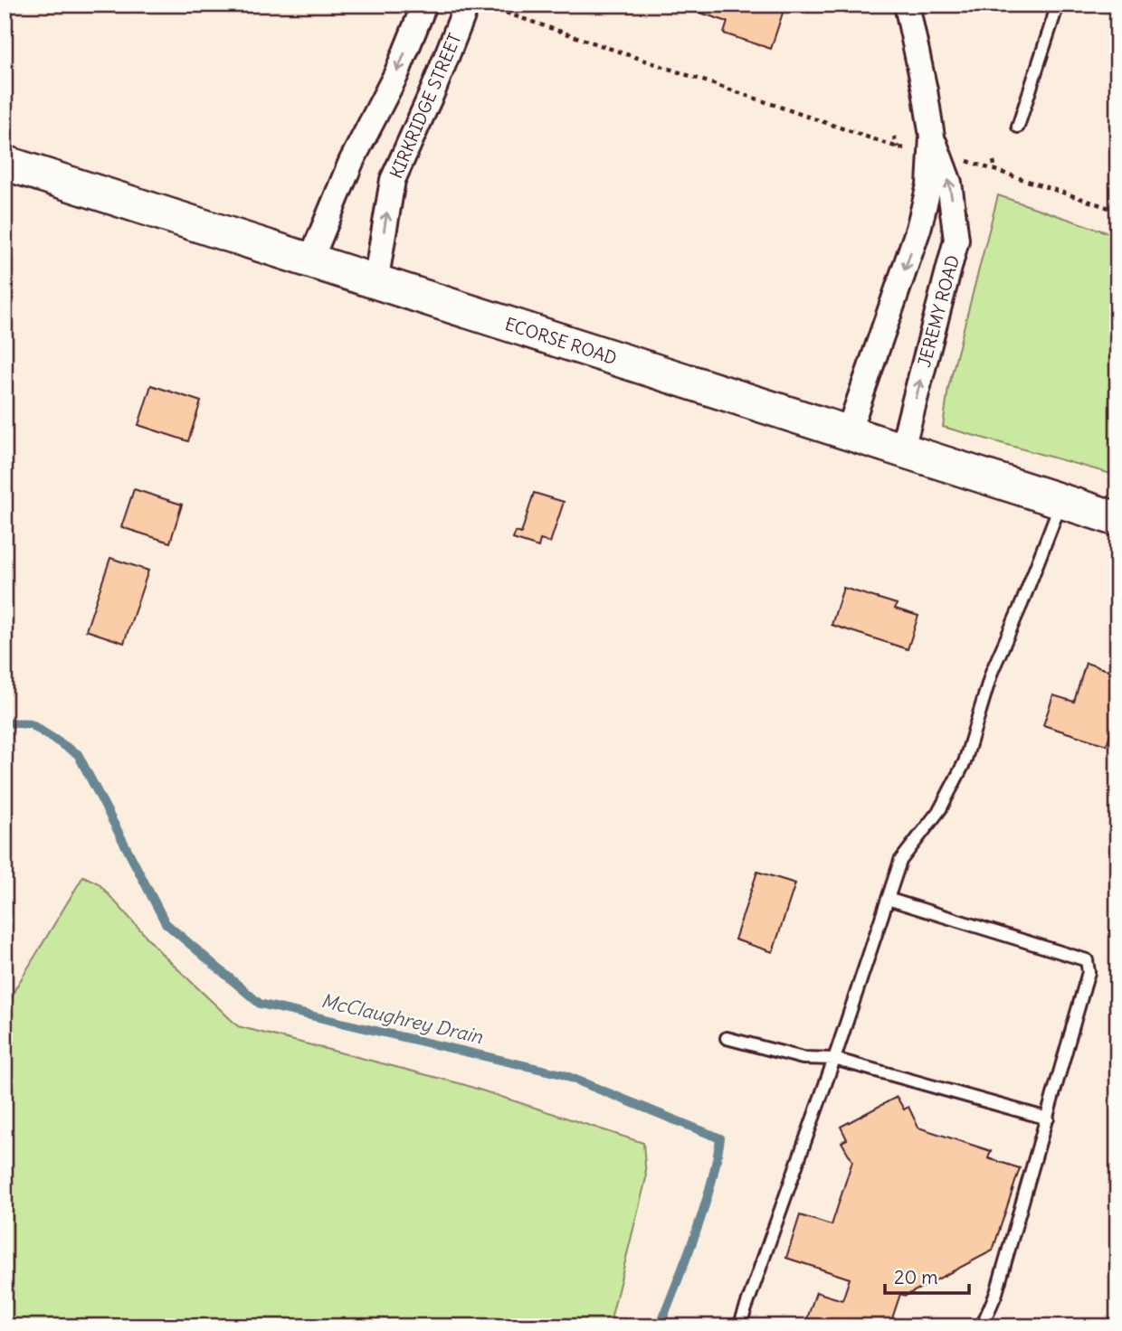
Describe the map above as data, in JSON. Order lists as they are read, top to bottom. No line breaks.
{"streets":{"main road":["ECORSE ROAD"],"street":["KIRKRIDGE STREET","JEREMY ROAD"]},"crossings":[["KIRKRIDGE STREET","ECORSE ROAD"],["JEREMY ROAD","ECORSE ROAD"]],"water":["McClaughrey Drain"],"scale_bar":"20 m"}
